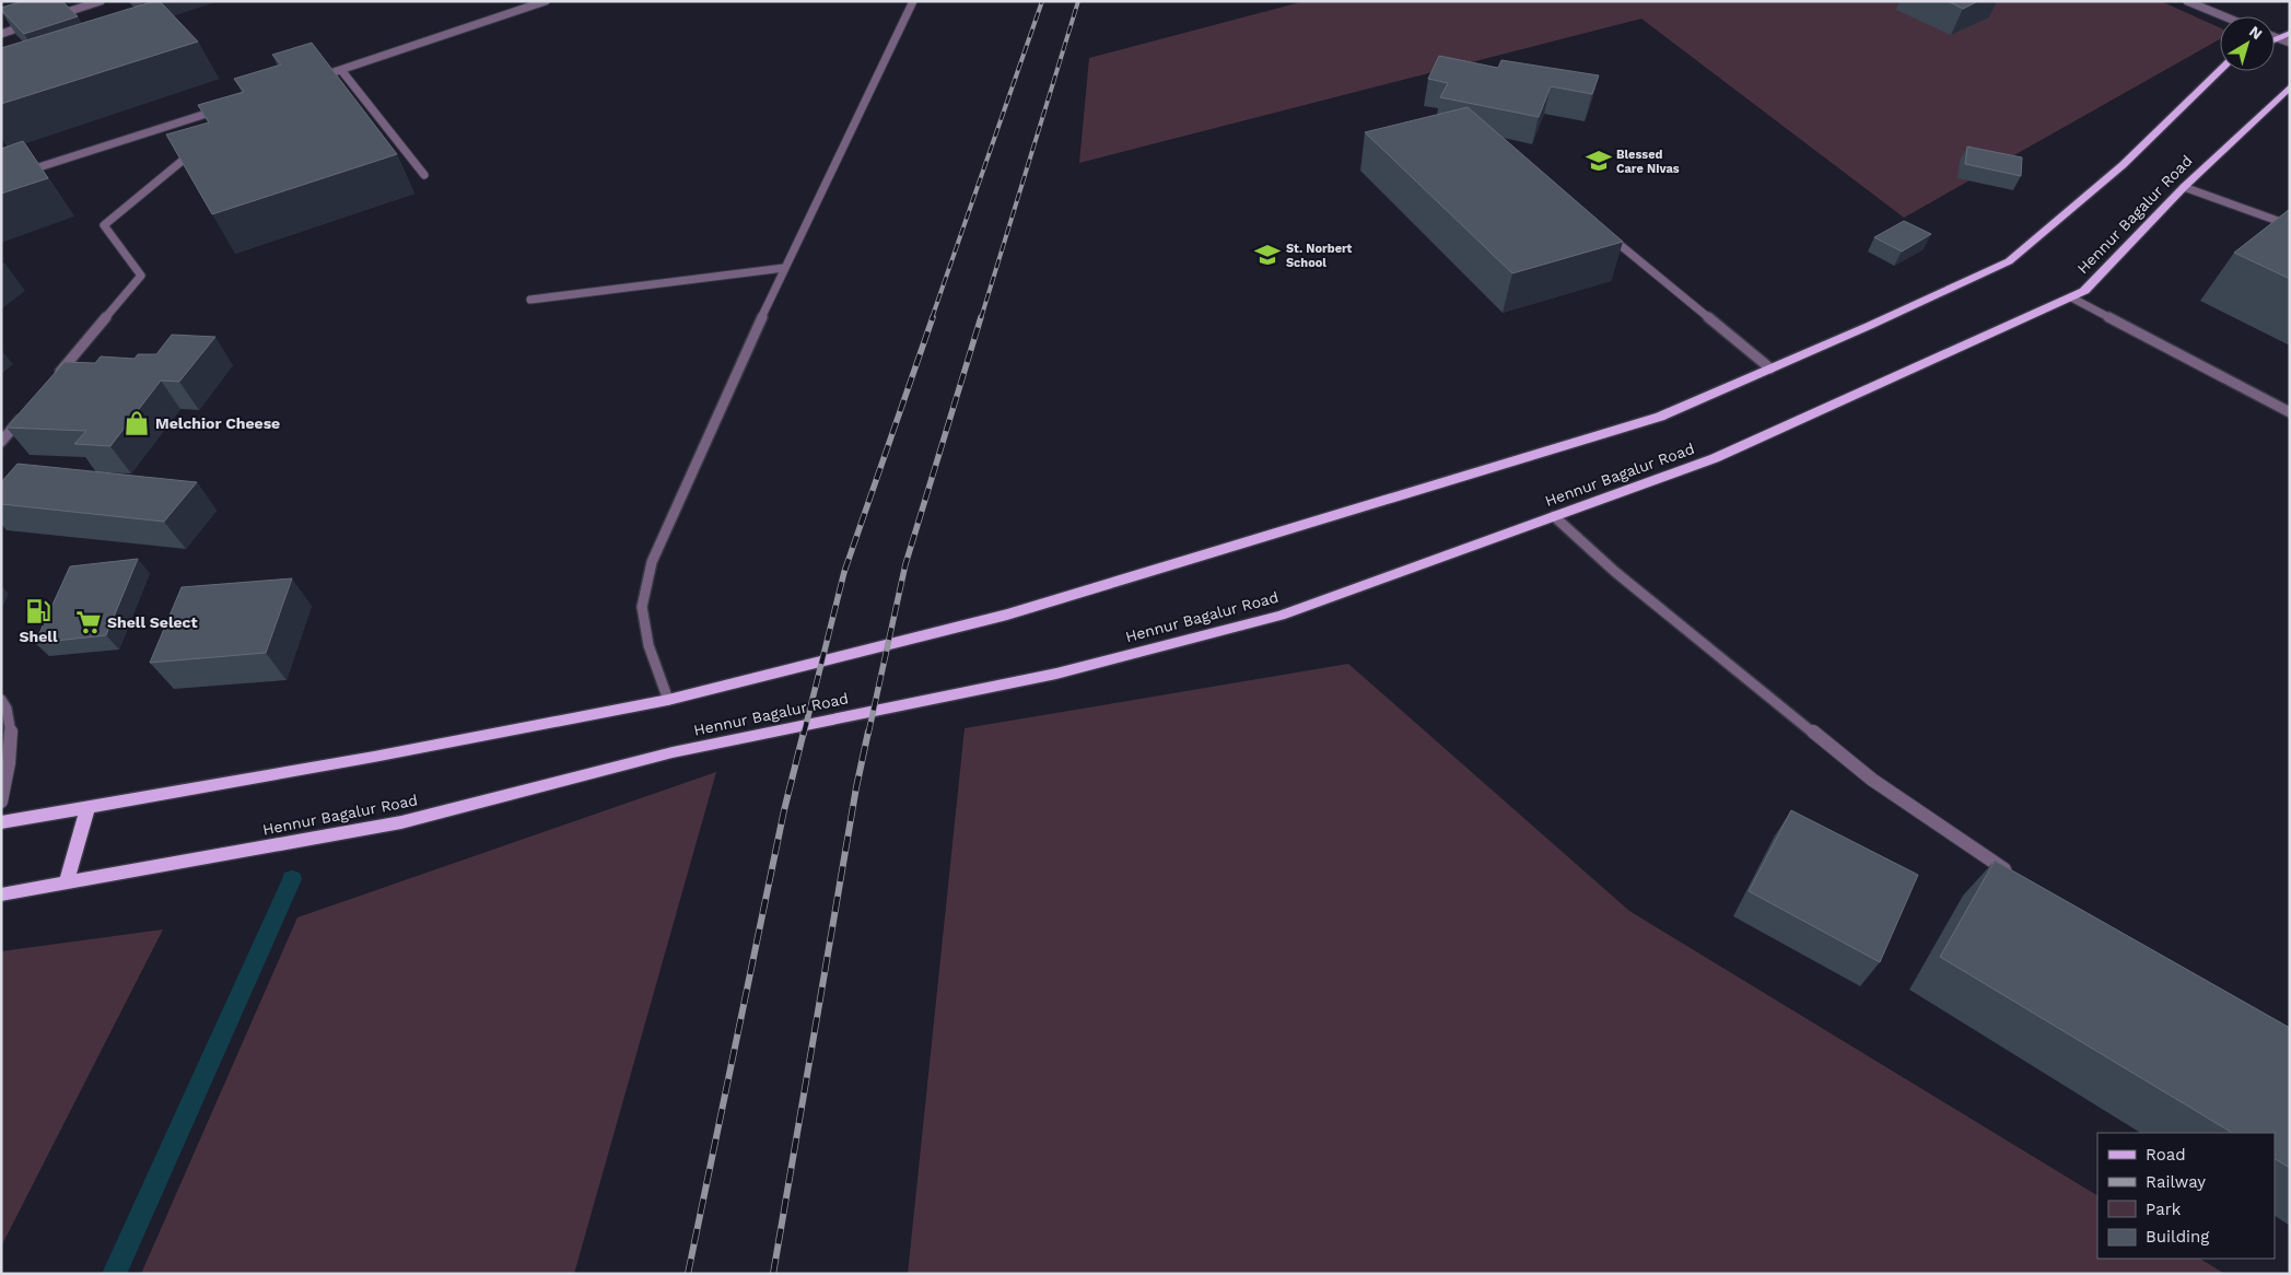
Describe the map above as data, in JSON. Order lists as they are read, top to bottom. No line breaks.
{"streets":{"main road":["Hennur Bagalur Road"]},"places":{"school or university":["Blessed Care Nivas","St. Norbert School"],"shop":["Melchior Cheese"],"fuel station":["Shell"],"supermarket":["Shell Select"]},"legend":["Road","Railway","Park","Building"],"north":"top right"}
